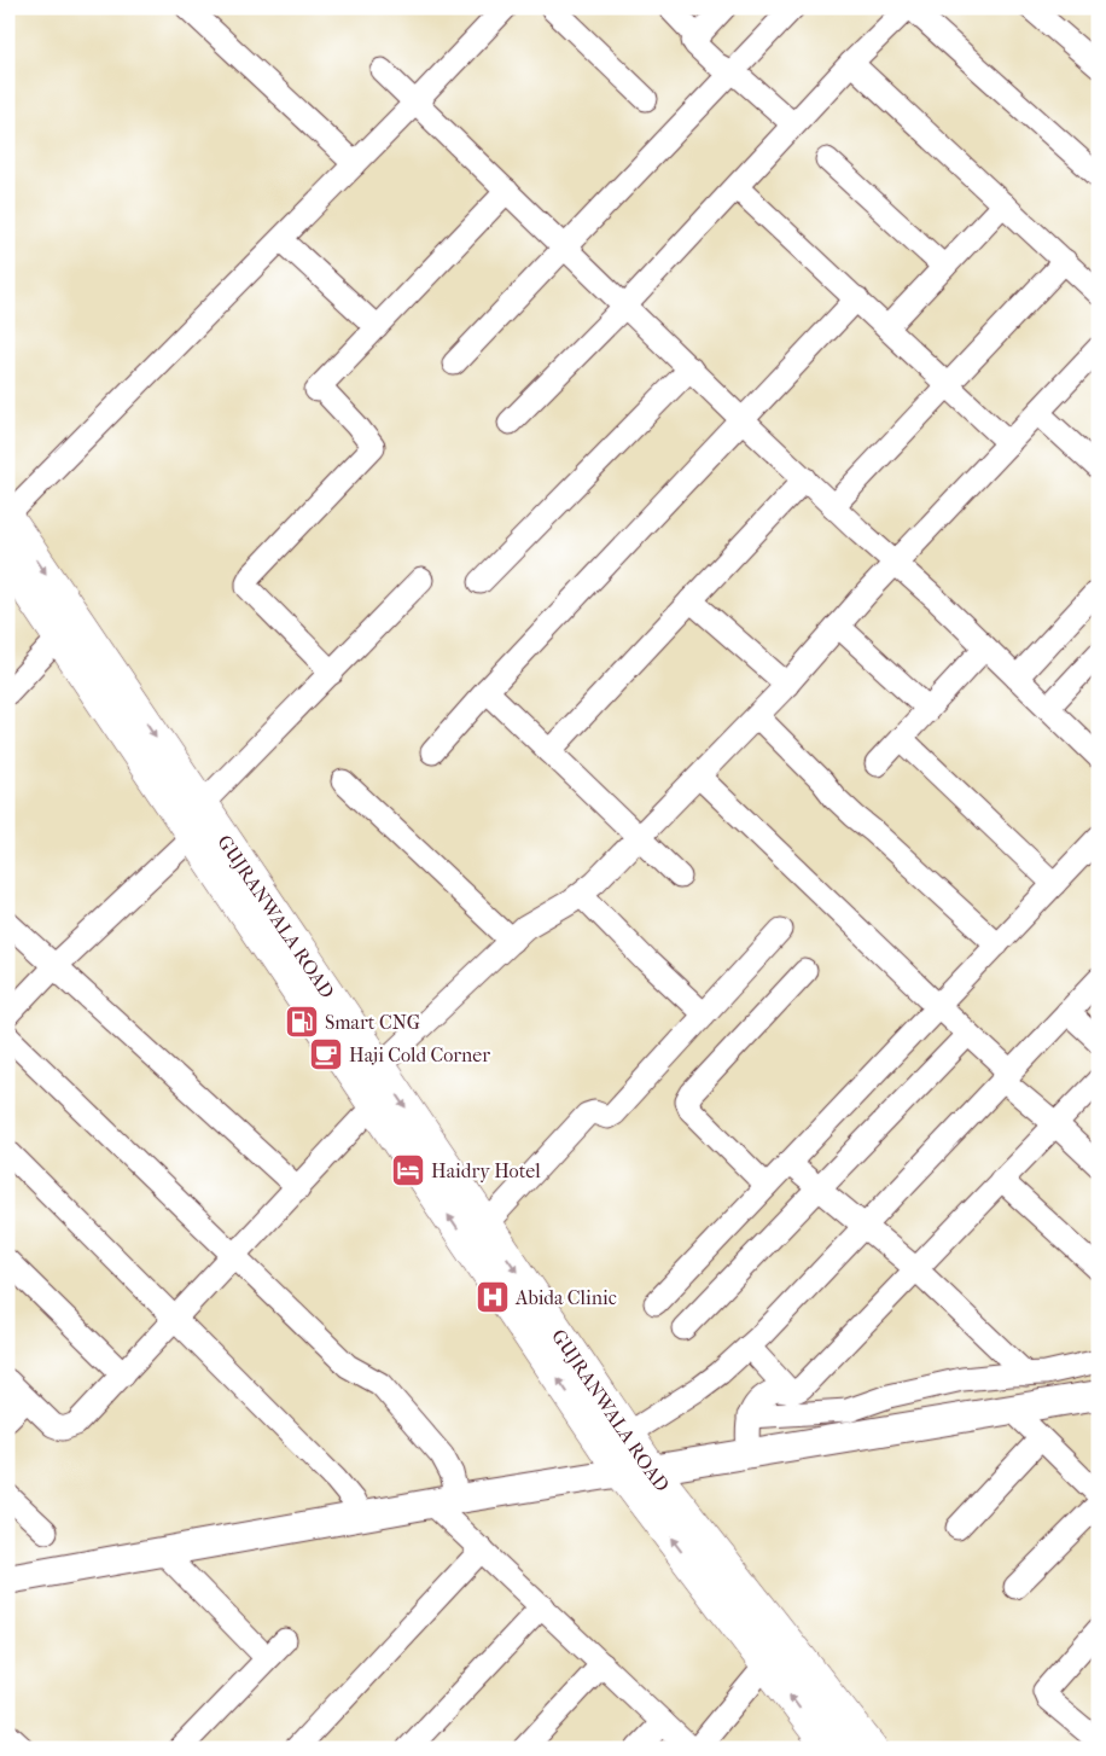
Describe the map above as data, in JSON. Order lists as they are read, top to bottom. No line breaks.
{"streets":{"highway":["GUJRANWALA ROAD"]},"places":{"fuel station":["Smart CNG"],"cafe":["Haji Cold Corner"],"hotel":["Haidry Hotel"],"hospital":["Abida Clinic"]}}
